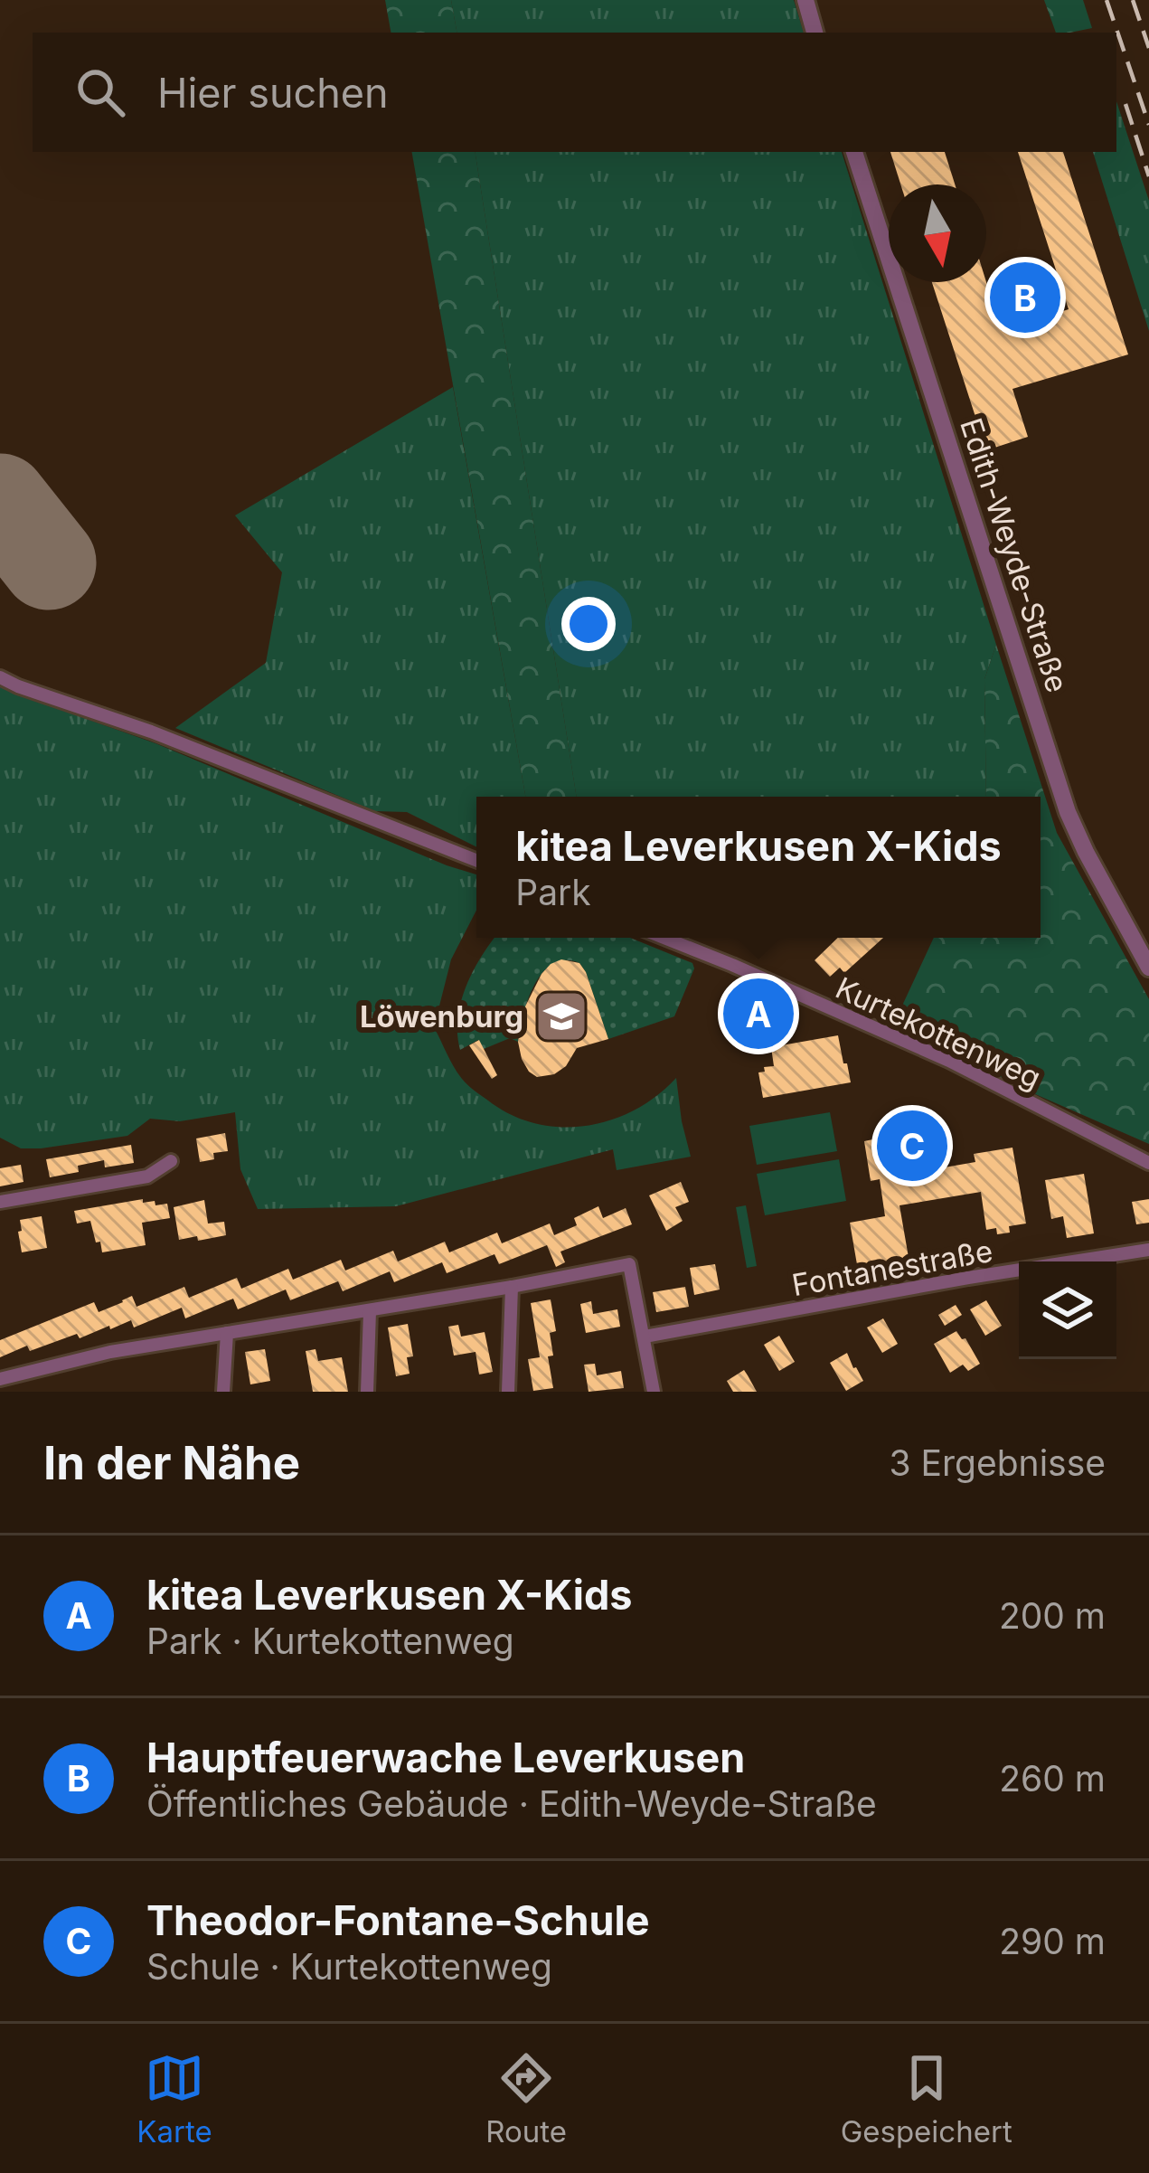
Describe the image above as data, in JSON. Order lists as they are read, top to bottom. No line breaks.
{"streets":{"street":["Edith-Weyde-Straße","Kurtekottenweg","Fontanestraße"]},"places":{"school or university":["Löwenburg"]},"north":"bottom","page":{"search":"Hier suchen","pins":["B","A","C"],"popup":["kitea Leverkusen X-Kids","Park"],"heading":["In der Nähe","3 Ergebnisse"],"list":[{"mark":"A","name":"kitea Leverkusen X-Kids","note":"Park · Kurtekottenweg","value":"200 m"},{"mark":"B","name":"Hauptfeuerwache Leverkusen","note":"Öffentliches Gebäude · Edith-Weyde-Straße","value":"260 m"},{"mark":"C","name":"Theodor-Fontane-Schule","note":"Schule · Kurtekottenweg","value":"290 m"}],"nav":["Karte","Route","Gespeichert"]}}
